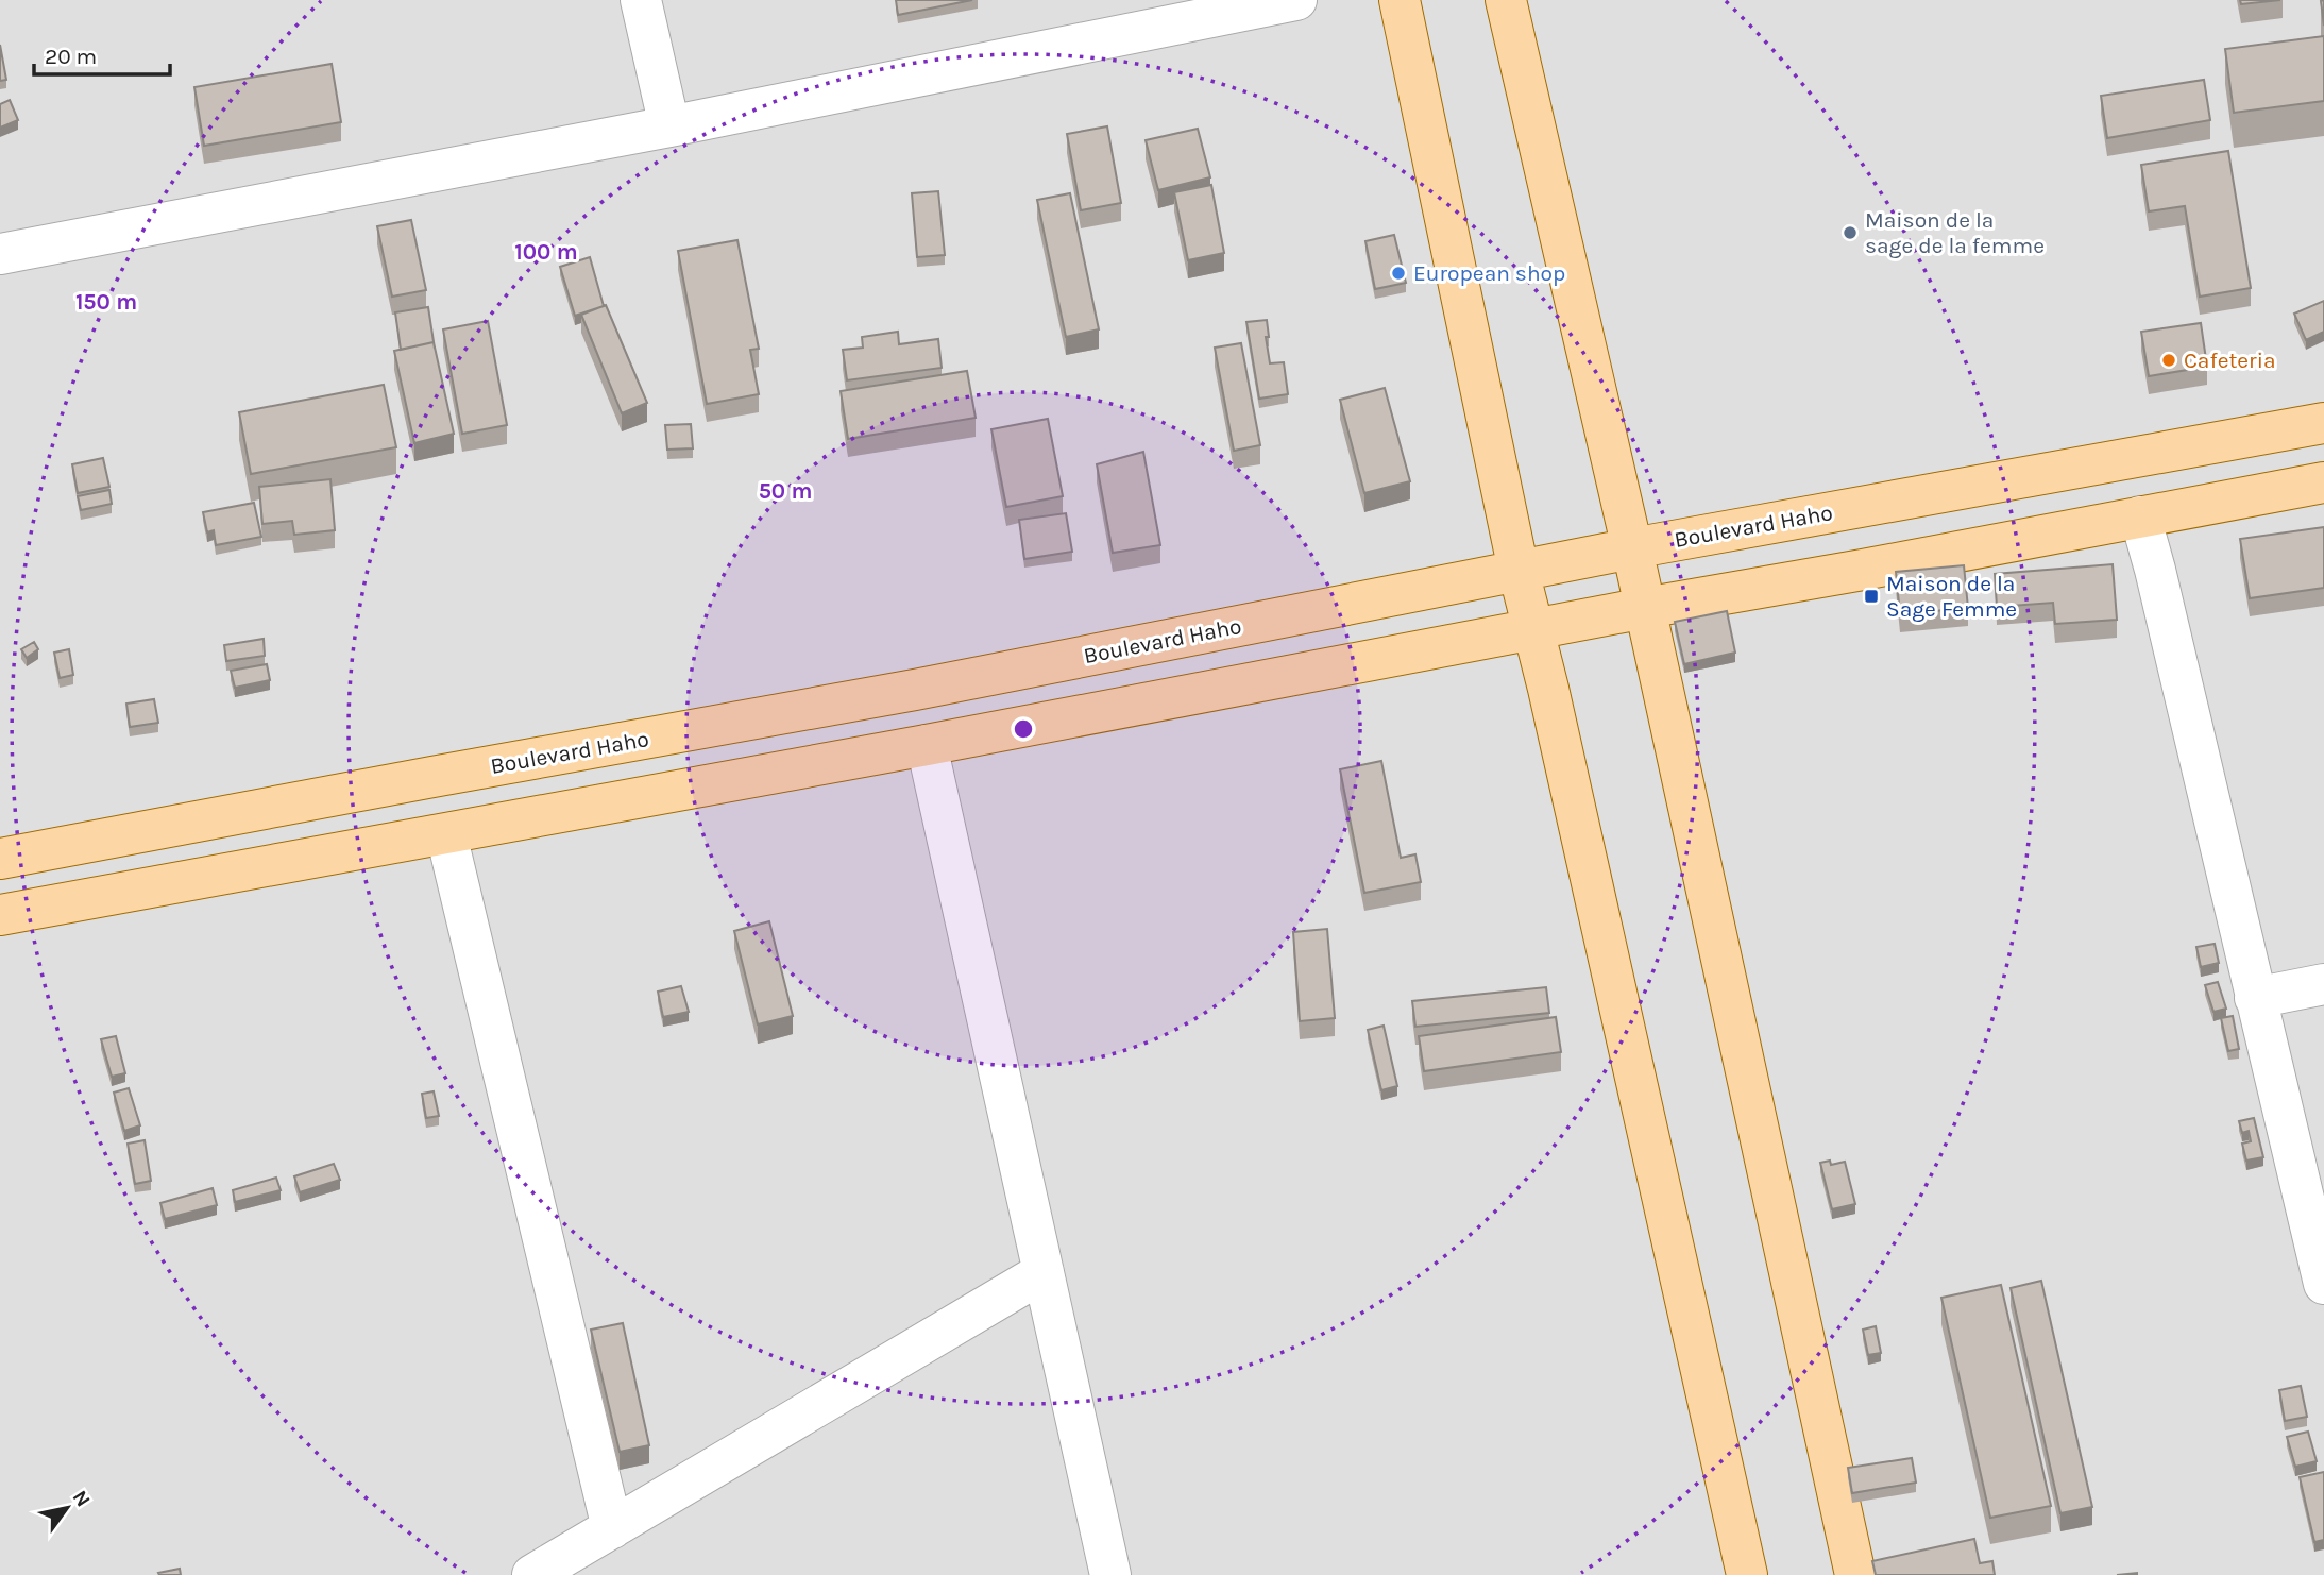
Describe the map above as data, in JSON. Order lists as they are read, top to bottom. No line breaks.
{"streets":{"main road":["Boulevard Haho"]},"places":{"other":["Maison de la sage de la femme","European shop","Cafeteria"],"transit":["Maison de la Sage Femme"]},"scale_bar":"20 m","north":"top right","rings":["100 m","150 m","50 m"]}
